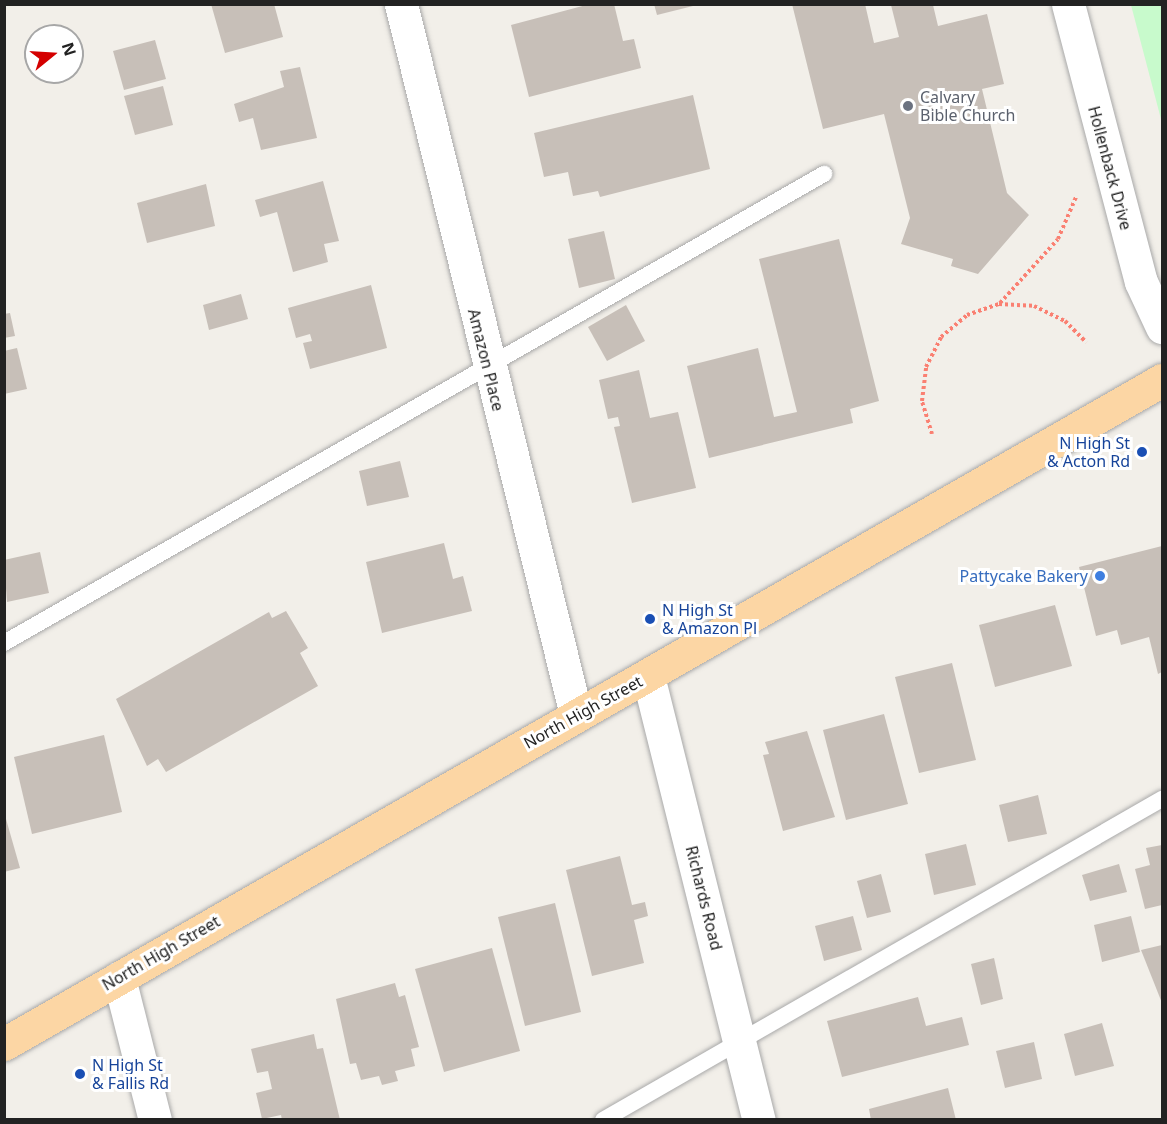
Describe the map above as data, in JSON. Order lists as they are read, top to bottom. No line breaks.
{"streets":{"main road":["North High Street"],"street":["Hollenback Drive","Amazon Place","Richards Road"]},"crossings":[["Amazon Place","North High Street"],["North High Street","Richards Road"]],"places":["Calvary Bible Church","N High St & Acton Rd","Pattycake Bakery","N High St & Amazon Pl","N High St & Fallis Rd"],"north":"right"}
